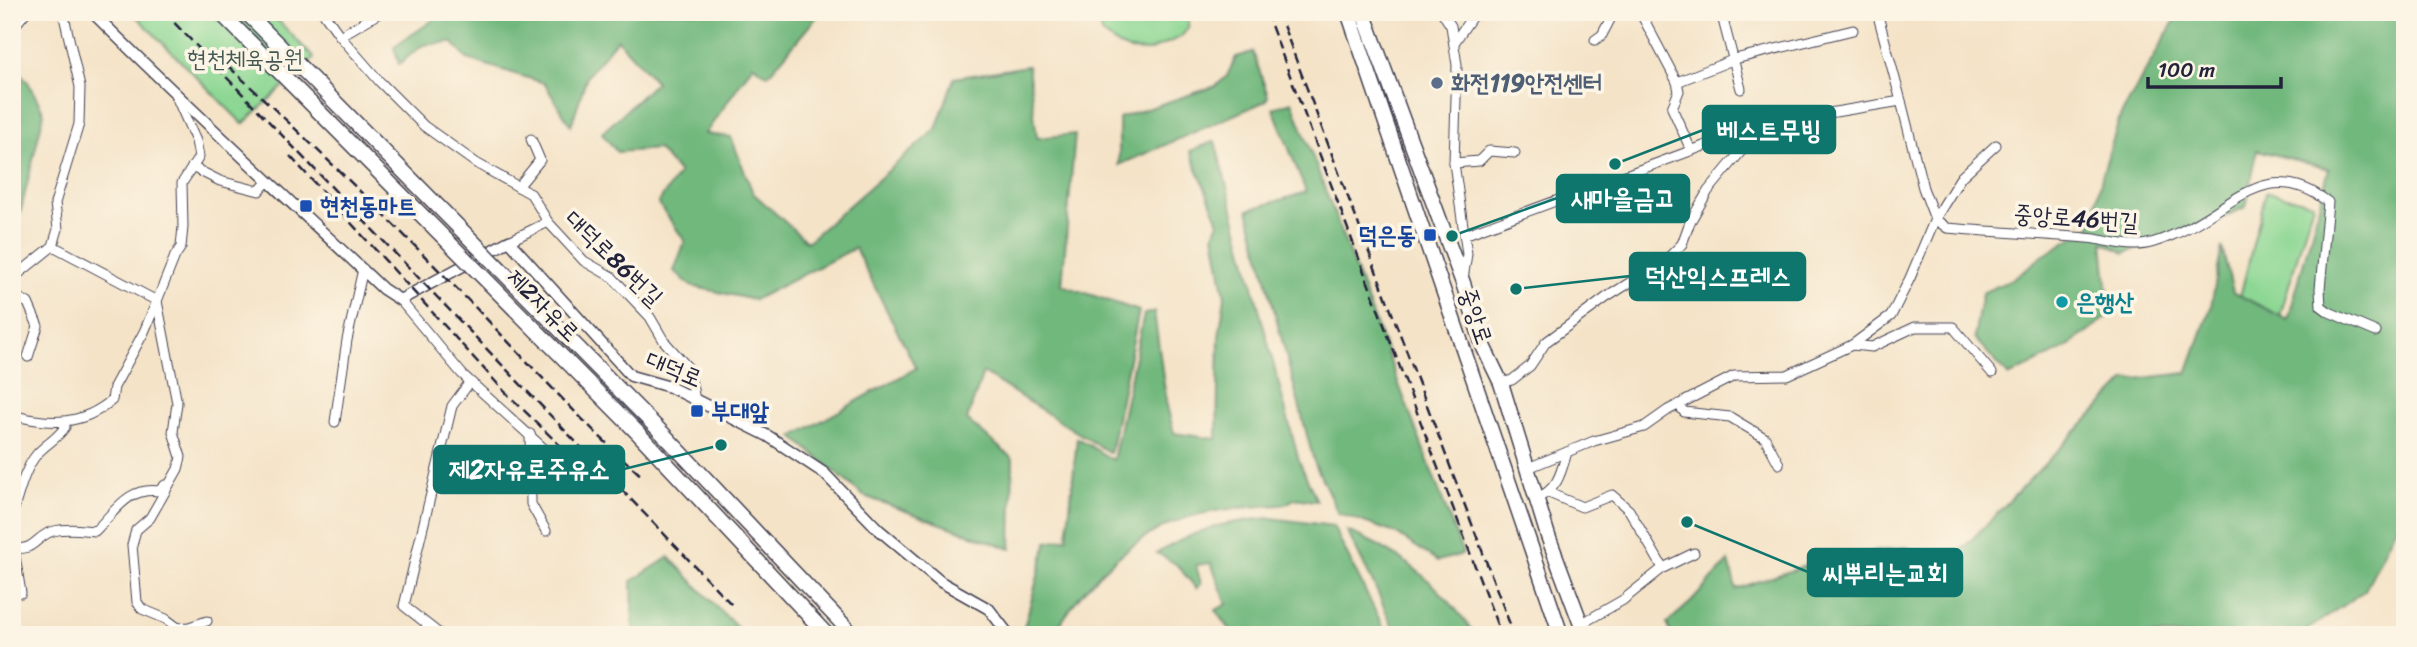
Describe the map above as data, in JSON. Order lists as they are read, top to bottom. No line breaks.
{"streets":{"main road":["제2자유로","중앙로"],"street":["중앙로46번길","대덕로86번길","대덕로"]},"crossings":[["대덕로86번길","대덕로"]],"parks":["현천체육공원"],"places":{"other":["화전119안전센터","베스트무빙","새마을금고","덕산익스프레스","은행산","제2자유로주유소","씨뿌리는교회"],"transit":["현천동마트","덕은동","부대앞"]},"scale_bar":"100 m"}
